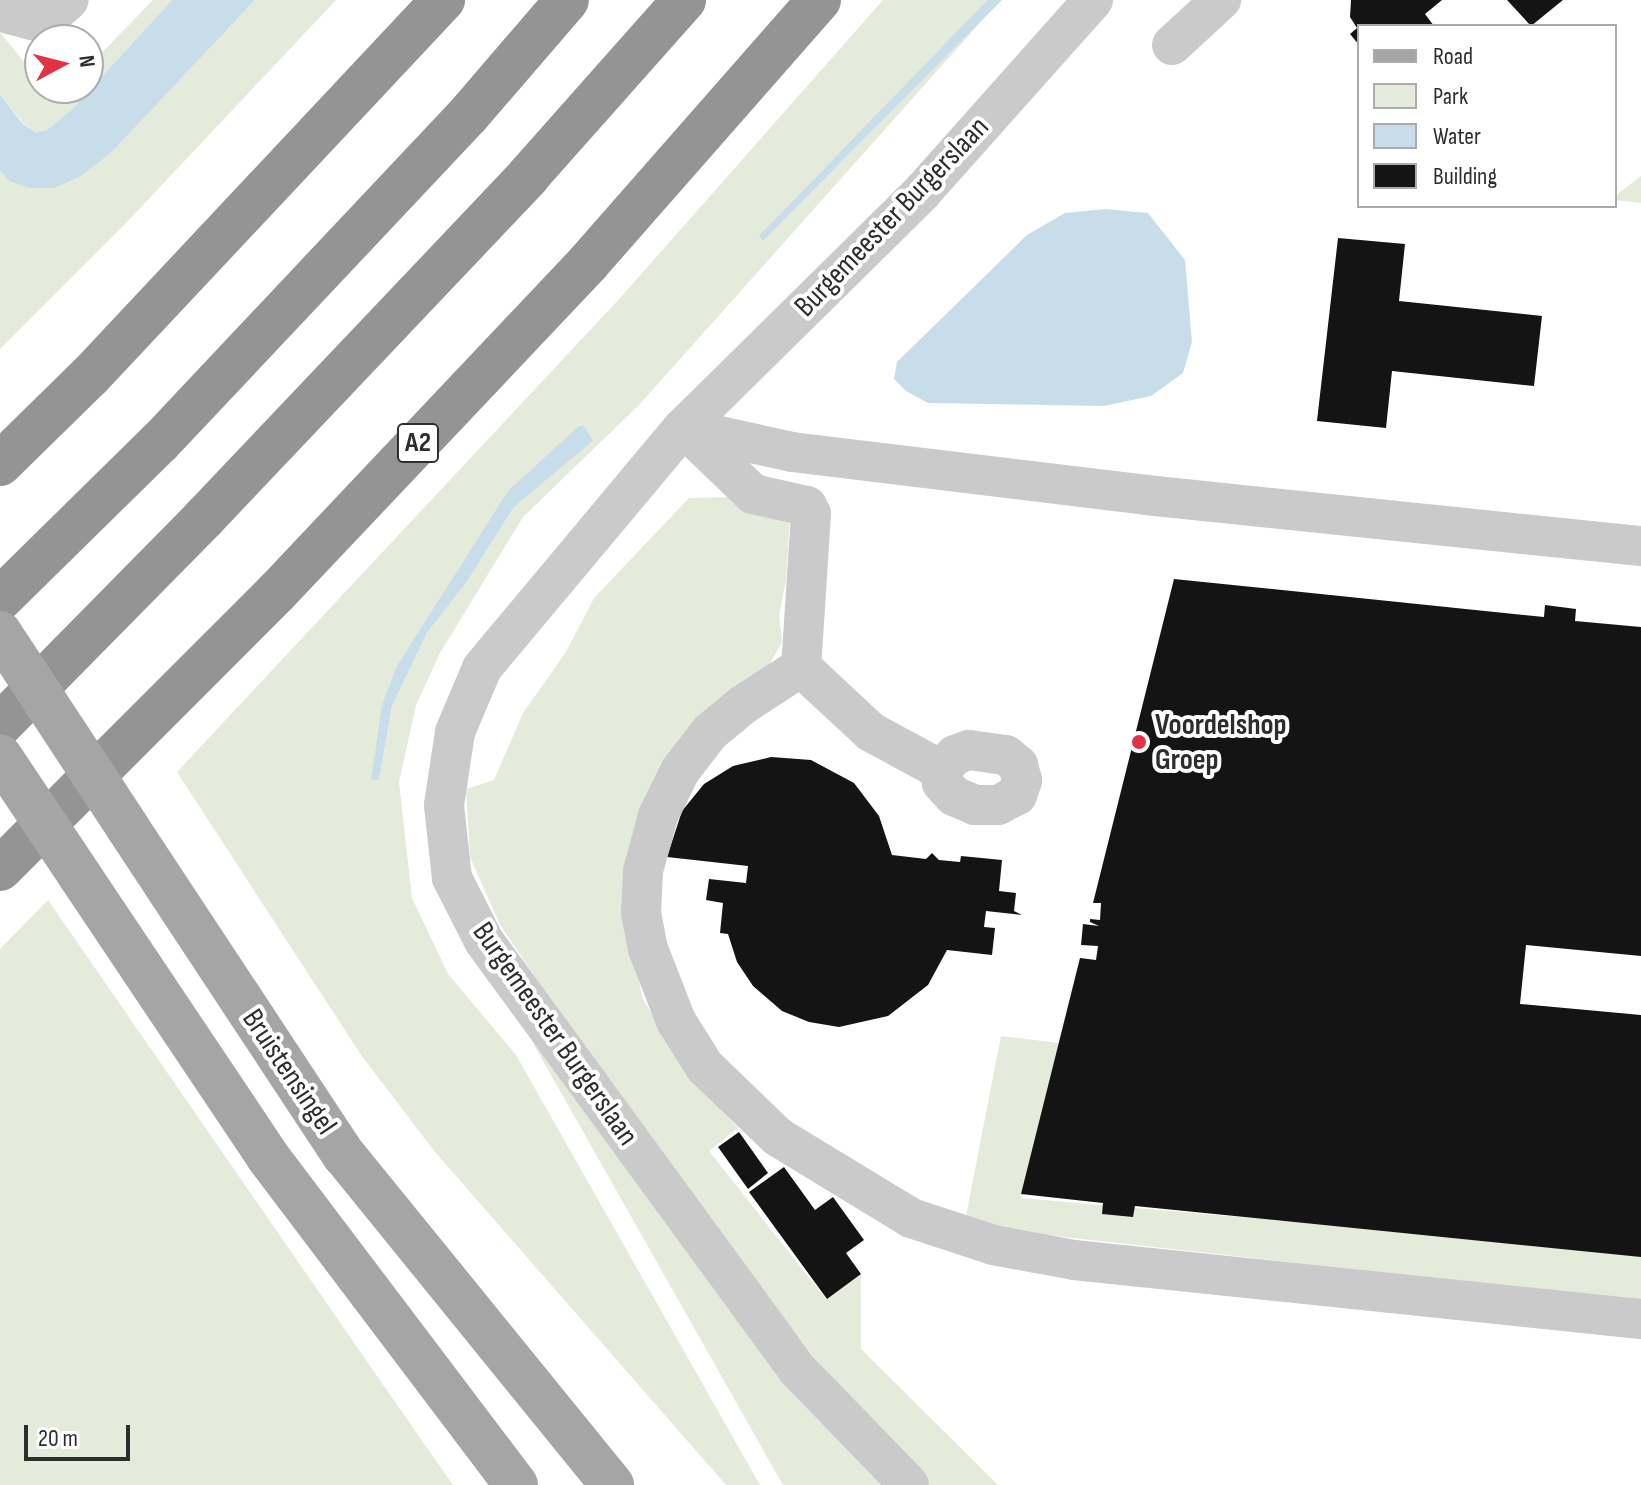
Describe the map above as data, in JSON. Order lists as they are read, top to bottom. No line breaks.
{"streets":{"highway":["A2"],"main road":["Bruistensingel"],"street":["Burgemeester Burgerslaan"]},"places":["Voordelshop Groep"],"legend":["Road","Park","Water","Building"],"scale_bar":"20 m","north":"right"}
